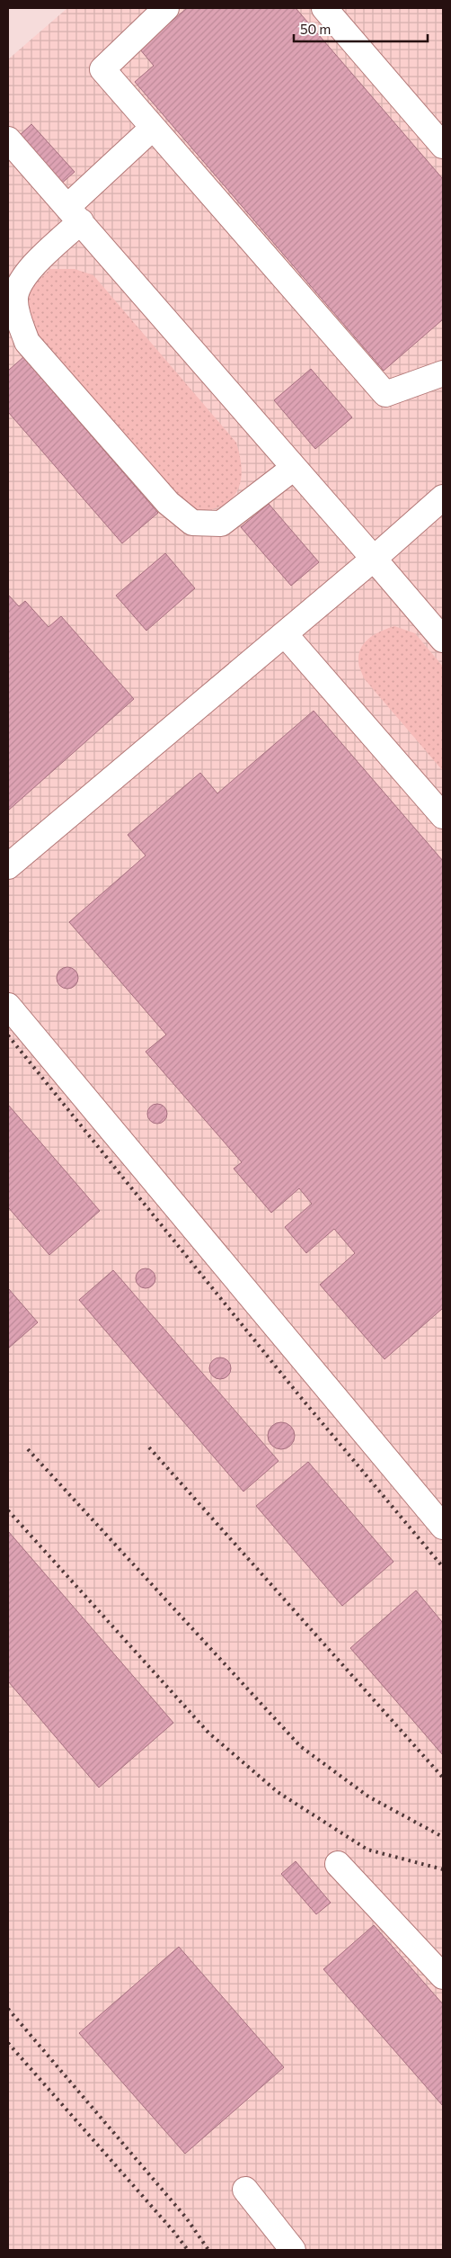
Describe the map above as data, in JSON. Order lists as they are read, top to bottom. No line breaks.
{"scale_bar":"50 m"}
